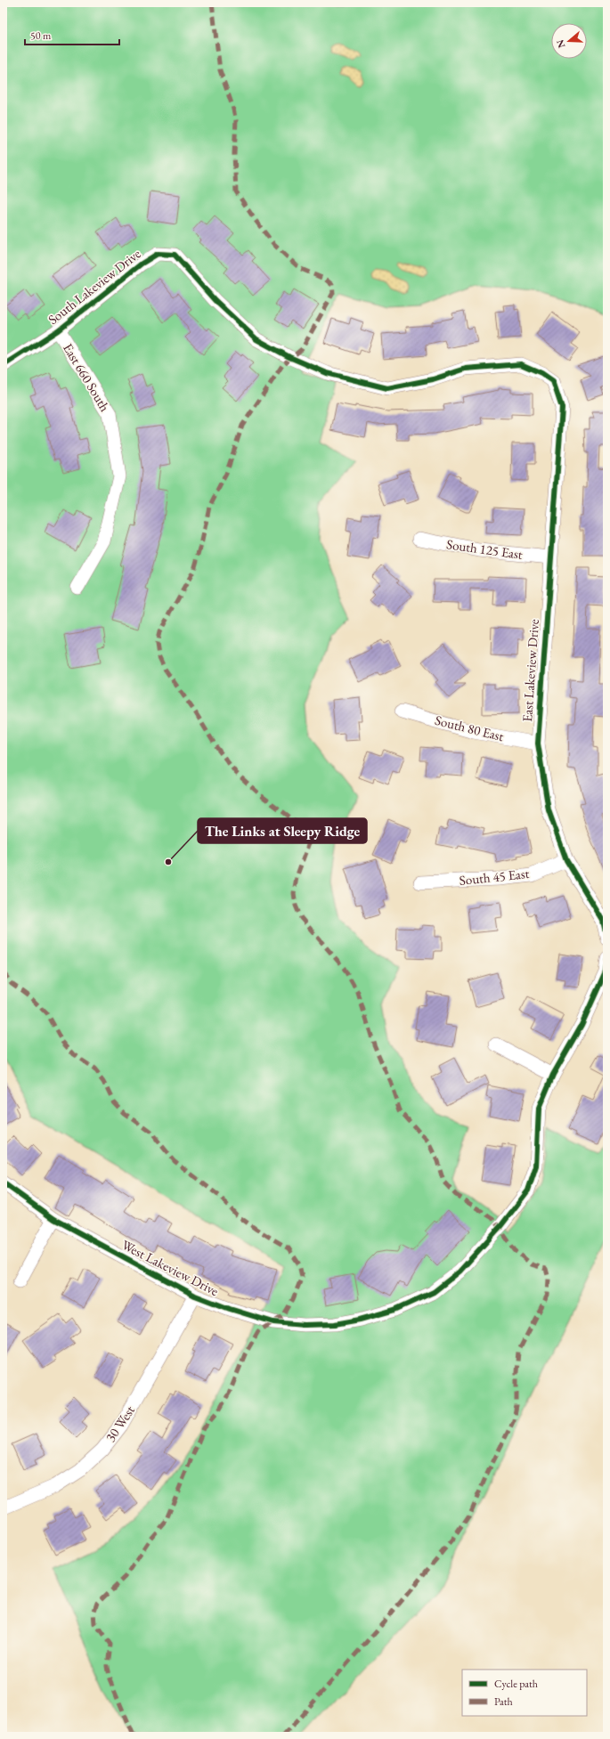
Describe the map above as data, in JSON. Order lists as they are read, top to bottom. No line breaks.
{"streets":{"street":["South Lakeview Drive","East 660 South","South 125 East","East Lakeview Drive","South 80 East","South 45 East","West Lakeview Drive","30 West"]},"crossings":[["South Lakeview Drive","East 660 South"],["South Lakeview Drive","East Lakeview Drive"],["South 125 East","East Lakeview Drive"],["East Lakeview Drive","South 80 East"],["East Lakeview Drive","South 45 East"],["West Lakeview Drive","30 West"]],"places":["The Links at Sleepy Ridge"],"legend":["Cycle path","Path"],"scale_bar":"50 m","north":"left"}
